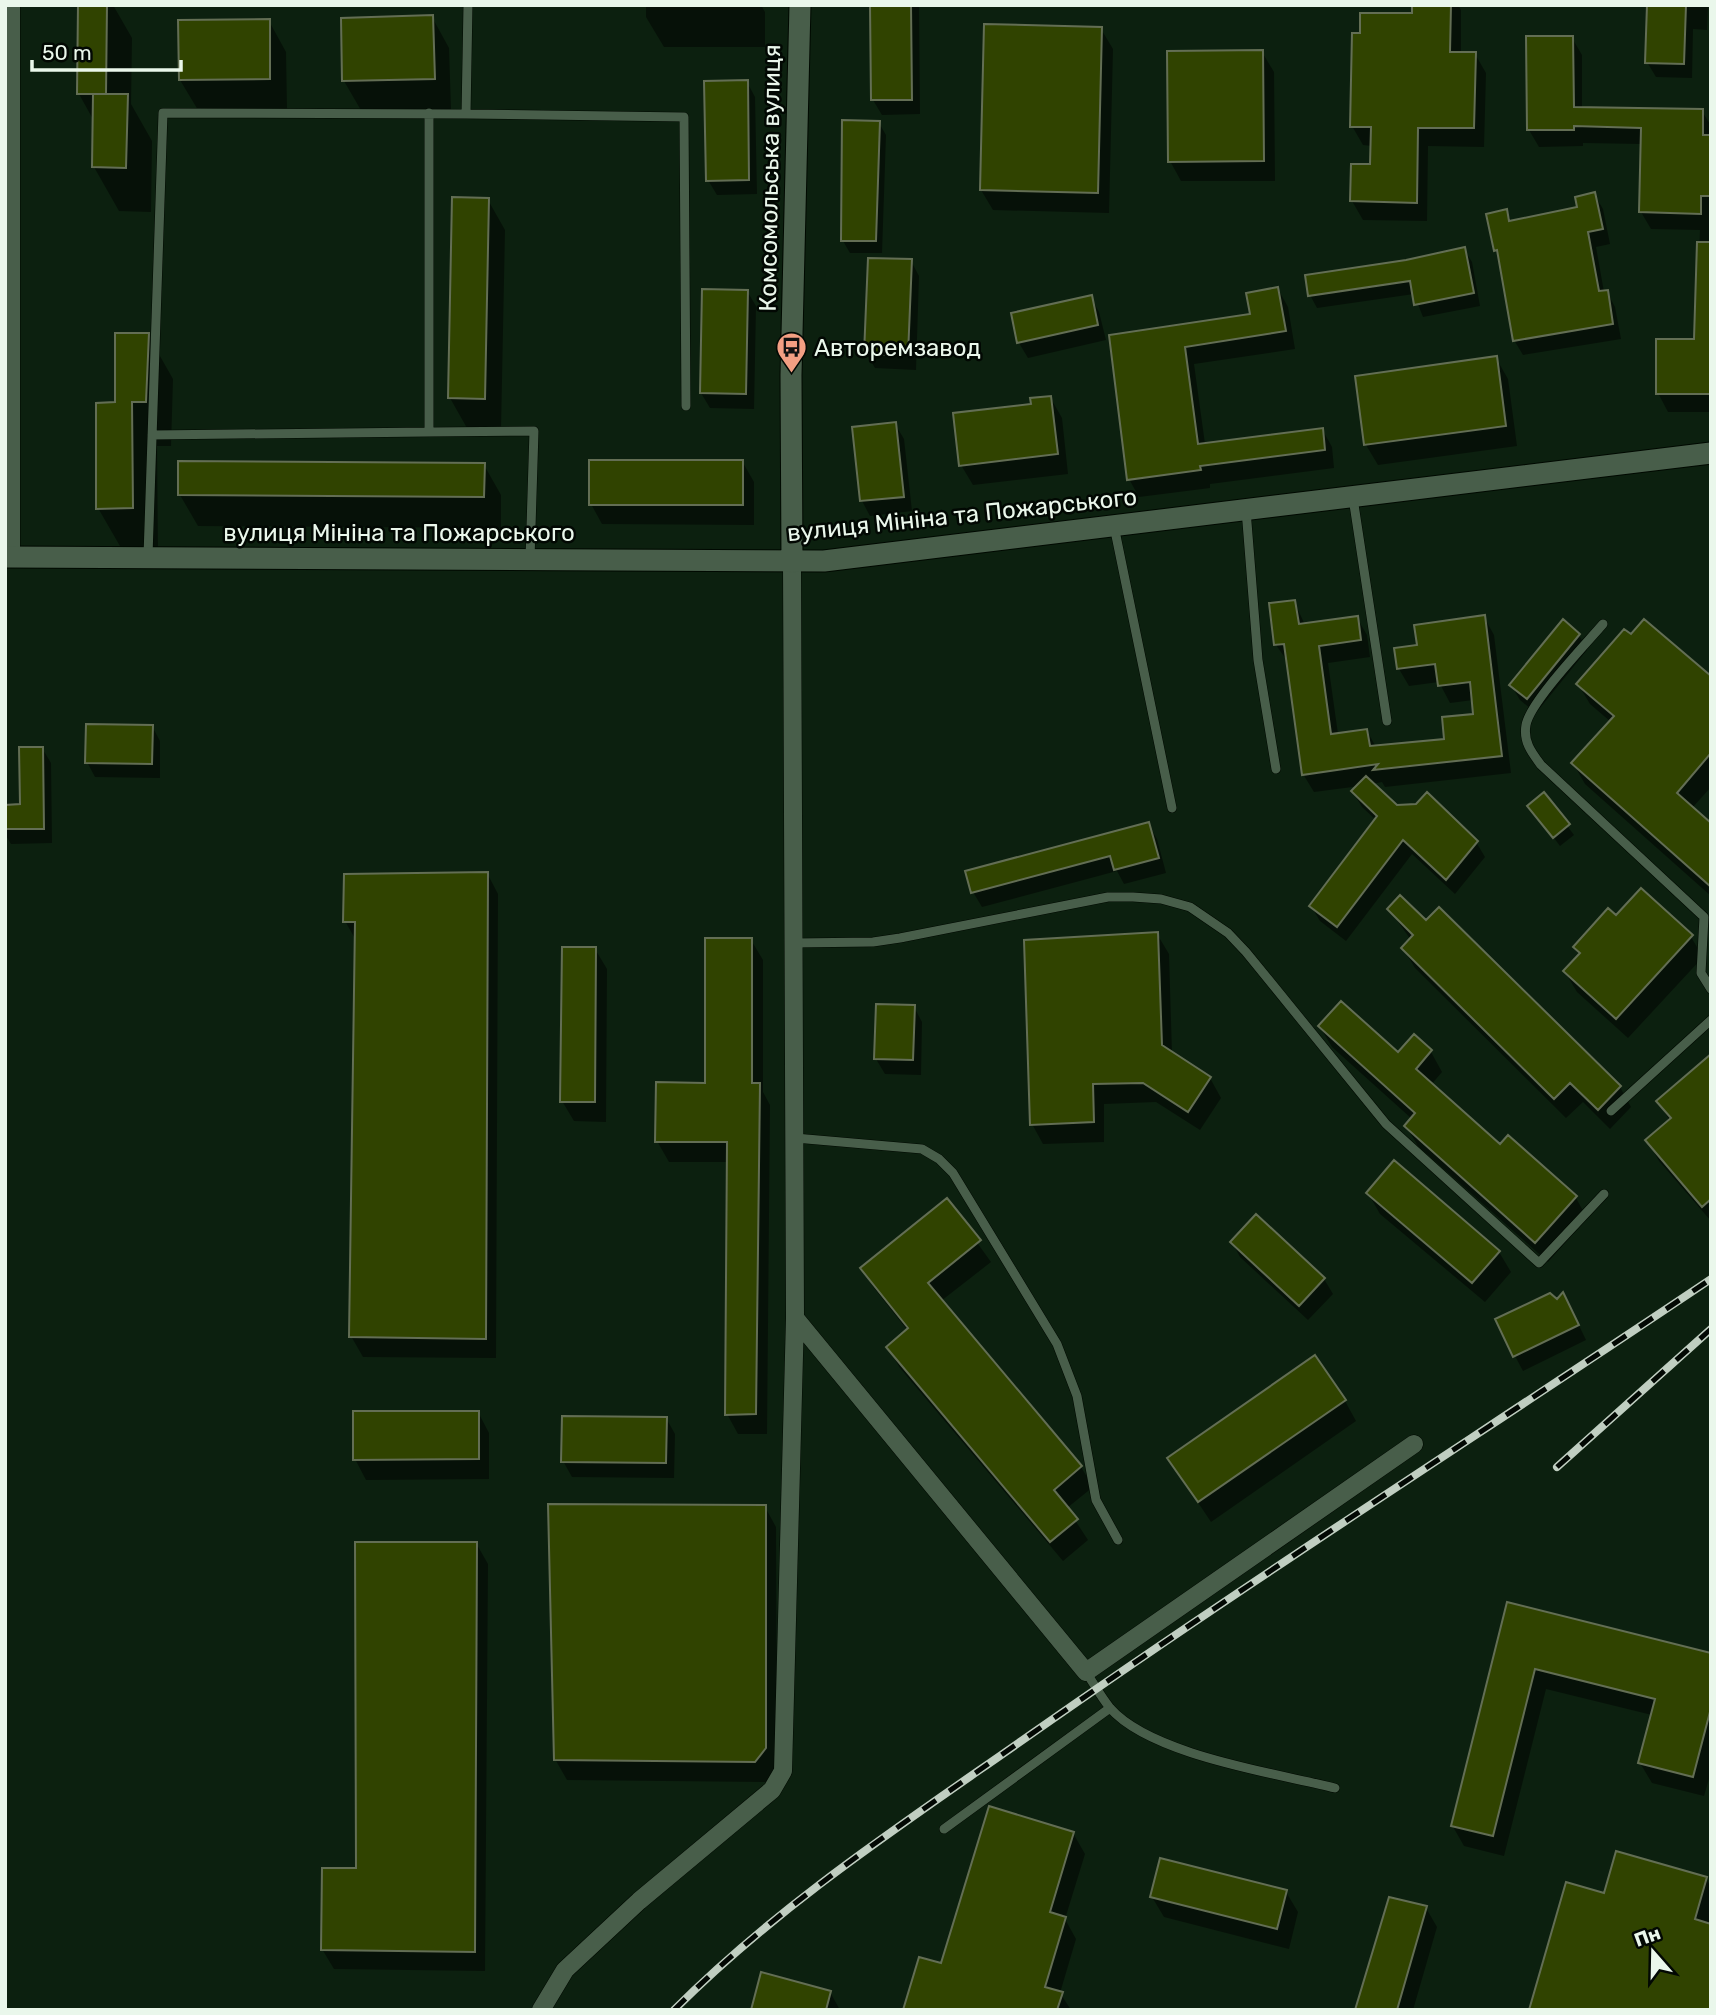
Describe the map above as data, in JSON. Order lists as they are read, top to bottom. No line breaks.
{"streets":{"street":["Комсомольська вулиця","вулиця Мініна та Пожарського"]},"crossings":[["Комсомольська вулиця","вулиця Мініна та Пожарського"]],"places":{"bus stop":["Авторемзавод"]},"scale_bar":"50 m","north":"top"}
